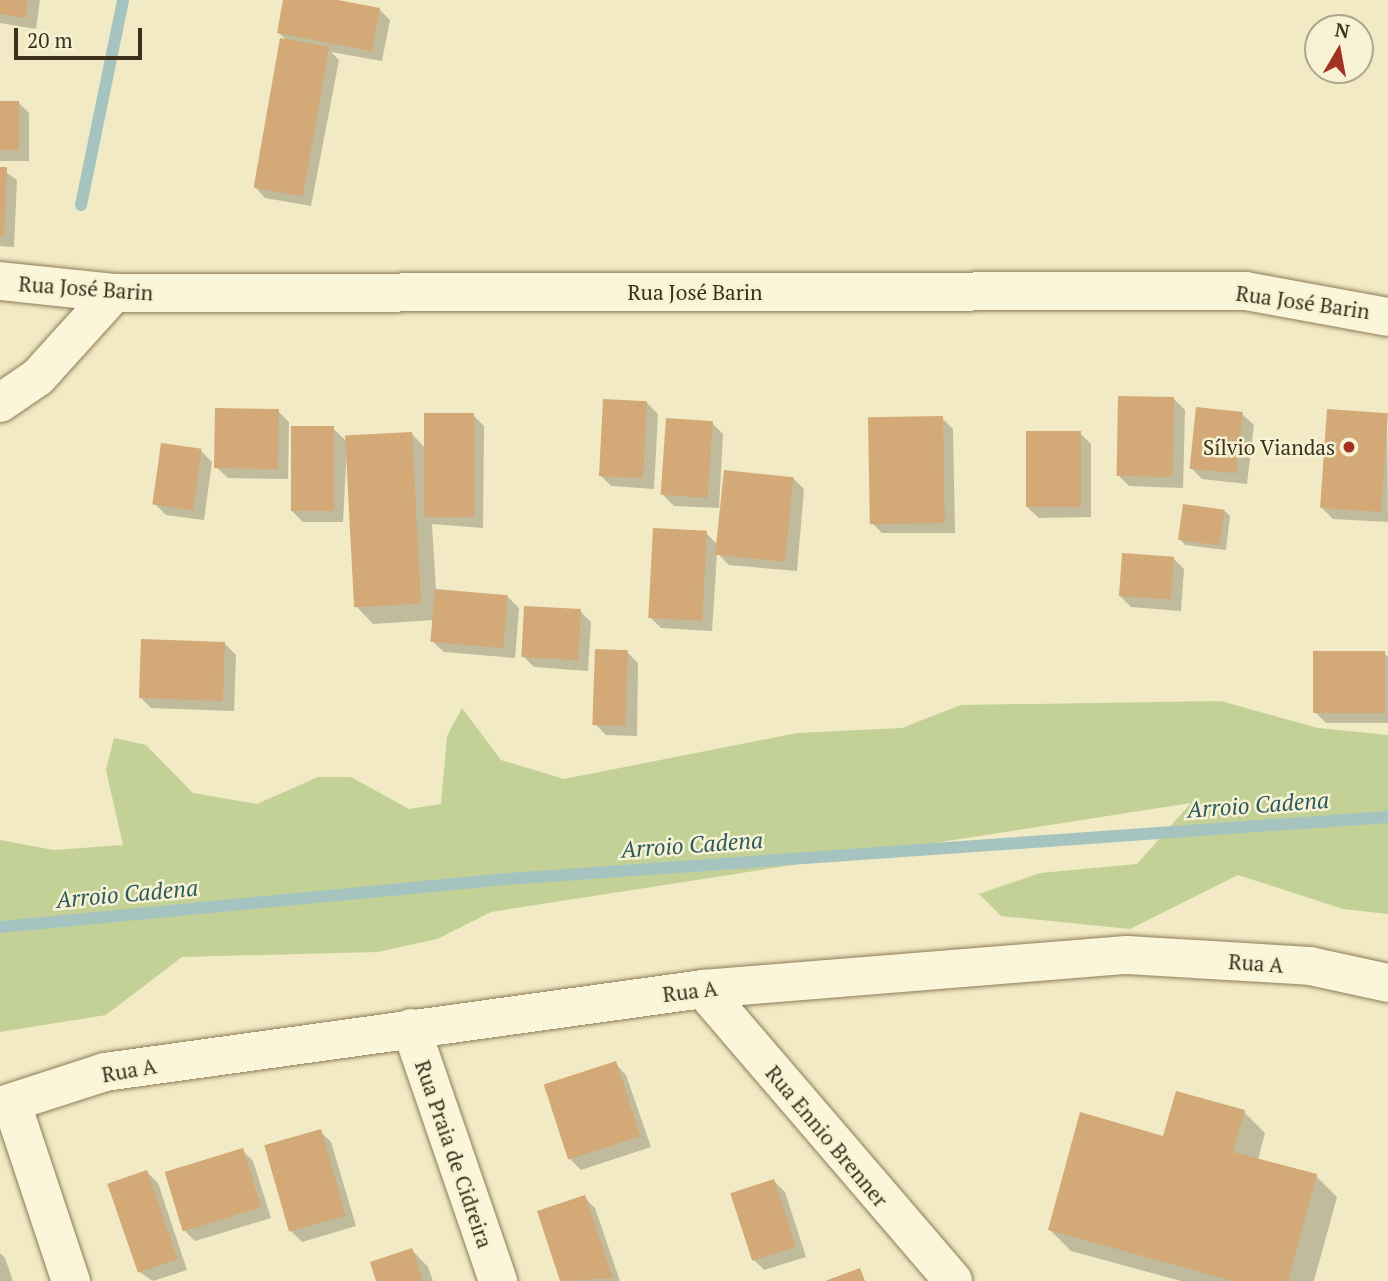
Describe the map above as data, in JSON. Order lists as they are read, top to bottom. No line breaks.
{"streets":{"street":["Rua José Barin","Rua A","Rua Ennio Brenner","Rua Praia de Cidreira"]},"crossings":[["Rua A","Rua Ennio Brenner"],["Rua A","Rua Praia de Cidreira"]],"water":["Arroio Cadena"],"places":["Sílvio Viandas"],"scale_bar":"20 m","north":"top"}
